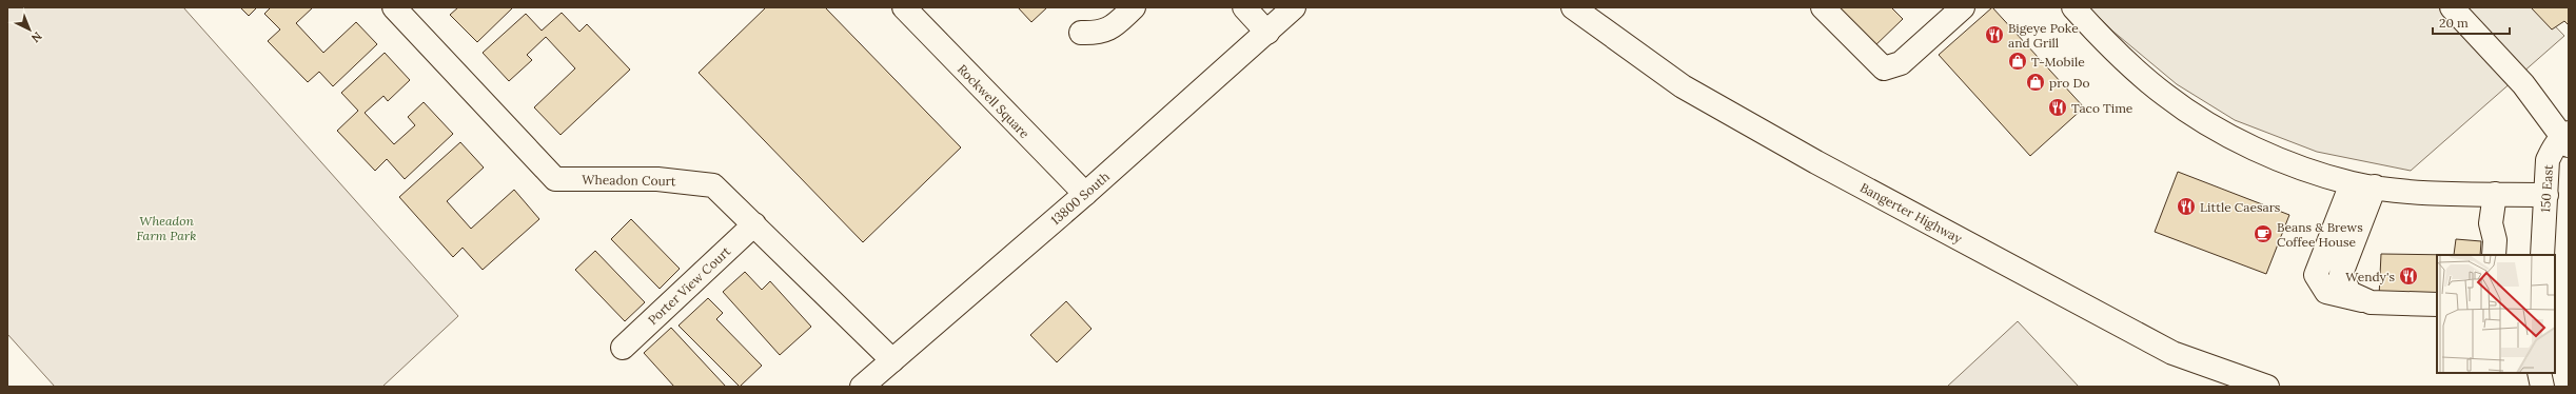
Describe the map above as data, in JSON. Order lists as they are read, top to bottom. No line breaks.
{"streets":{"main road":["Rockwell Square","Wheadon Court","150 East","13800 South","Bangerter Highway","Porter View Court"]},"crossings":[["Rockwell Square","13800 South"],["Wheadon Court","13800 South"],["Wheadon Court","Porter View Court"]],"parks":["Wheadon Farm Park"],"places":{"restaurant":["Bigeye Poke and Grill","Taco Time","Little Caesars","Wendy's"],"shop":["T-Mobile","pro Do"],"cafe":["Beans & Brews Coffee House"]},"scale_bar":"20 m","north":"bottom right"}
